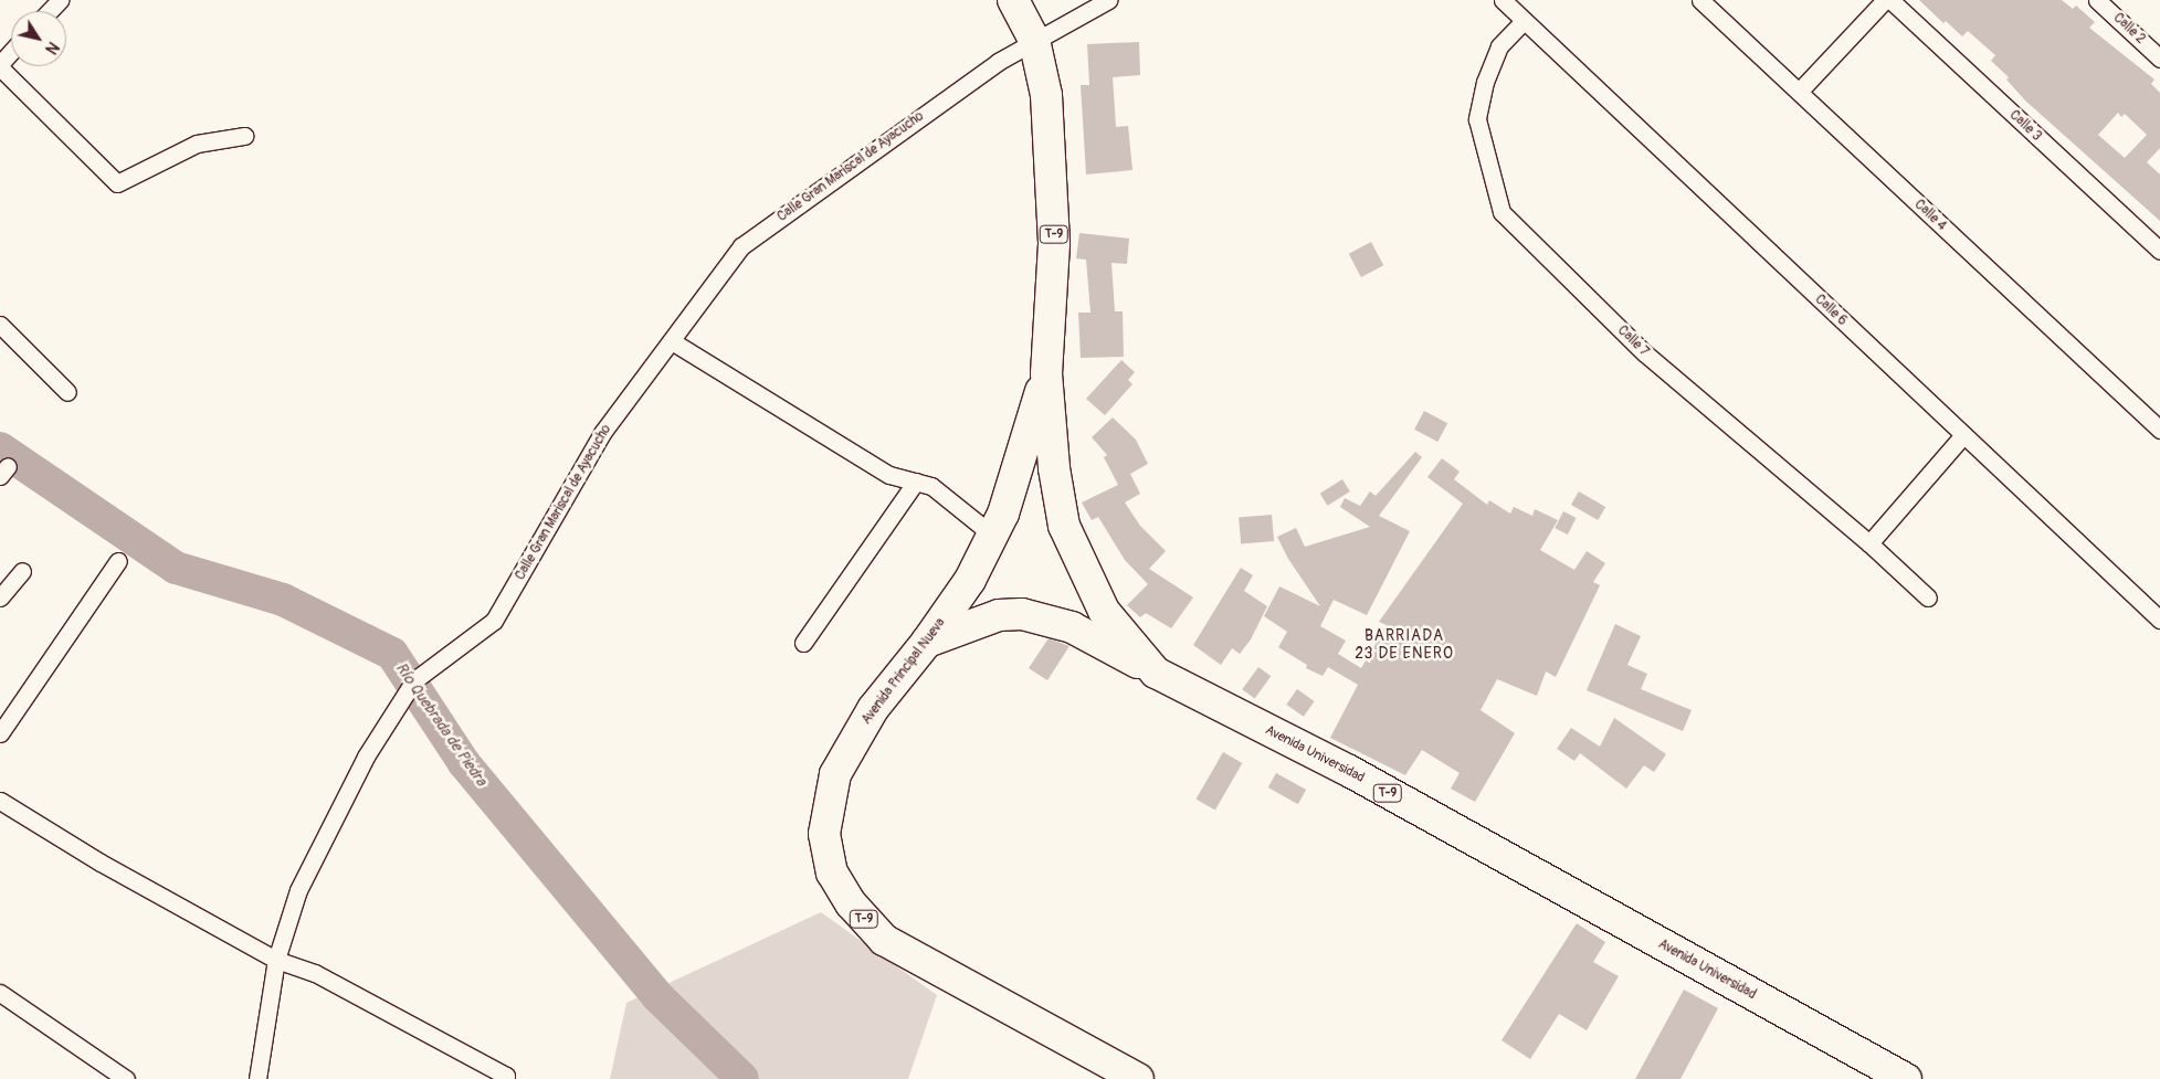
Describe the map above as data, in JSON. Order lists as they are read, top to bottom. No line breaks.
{"streets":{"highway":["T-9","Avenida Principal Nueva","Avenida Universidad"],"street":["Calle 2","Calle 3","Calle Gran Mariscal de Ayacucho","Calle 4","Calle 6","Calle 7"]},"crossings":[["Calle Gran Mariscal de Ayacucho","T-9"],["T-9","Avenida Principal Nueva"],["T-9","Avenida Universidad"],["Calle 6","Calle 7"],["Avenida Principal Nueva","Avenida Universidad"]],"districts":["BARRIADA 23 DE ENERO"],"water":["Río Quebrada de Piedra"],"north":"bottom right"}
